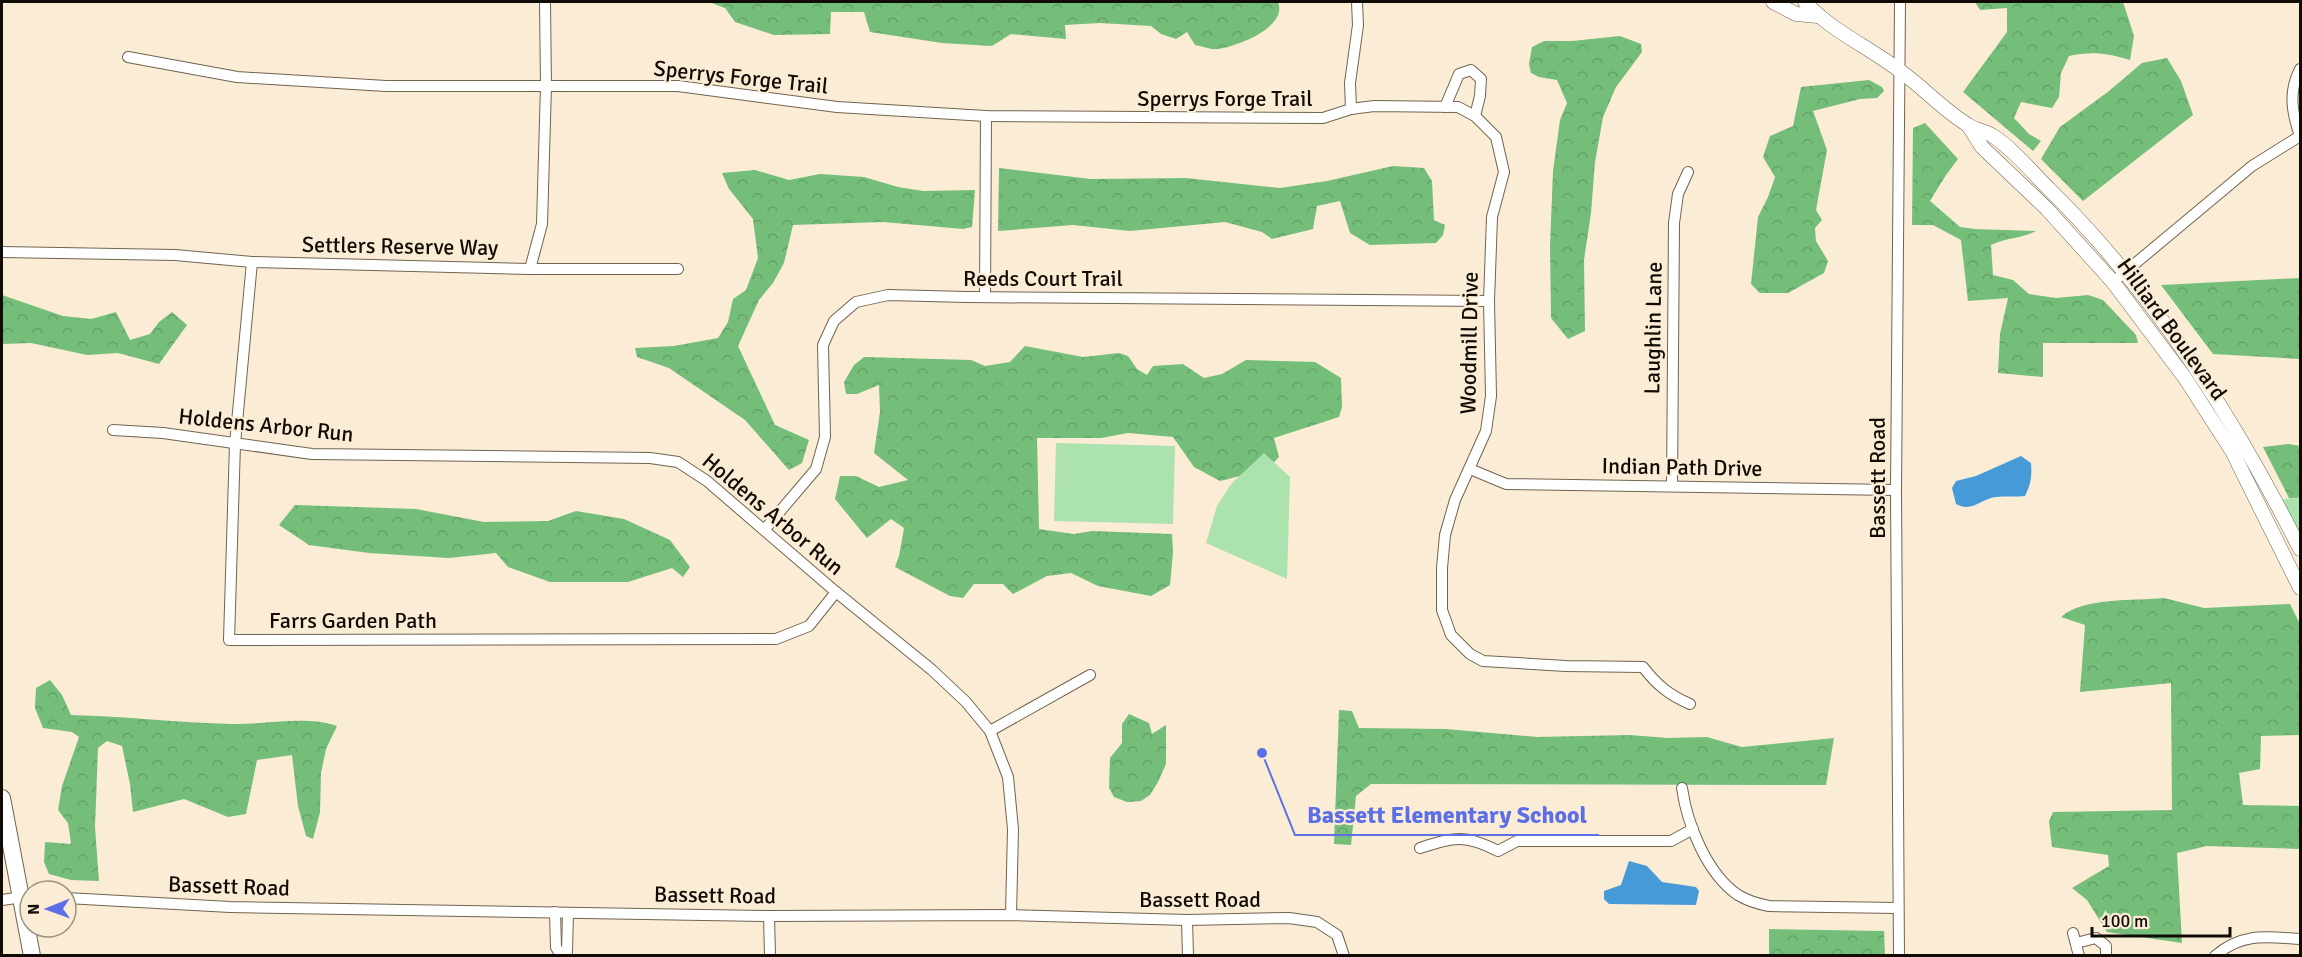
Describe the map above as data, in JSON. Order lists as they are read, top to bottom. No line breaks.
{"streets":{"main road":["Hilliard Boulevard"],"street":["Sperrys Forge Trail","Settlers Reserve Way","Reeds Court Trail","Laughlin Lane","Woodmill Drive","Holdens Arbor Run","Indian Path Drive","Bassett Road","Farrs Garden Path"]},"crossings":[["Sperrys Forge Trail","Settlers Reserve Way"],["Sperrys Forge Trail","Woodmill Drive"],["Settlers Reserve Way","Farrs Garden Path"],["Reeds Court Trail","Woodmill Drive"],["Reeds Court Trail","Holdens Arbor Run"],["Laughlin Lane","Indian Path Drive"],["Hilliard Boulevard","Bassett Road"],["Woodmill Drive","Indian Path Drive"],["Holdens Arbor Run","Bassett Road"],["Holdens Arbor Run","Farrs Garden Path"],["Indian Path Drive","Bassett Road"]],"places":["Bassett Elementary School"],"scale_bar":"100 m","north":"left"}
